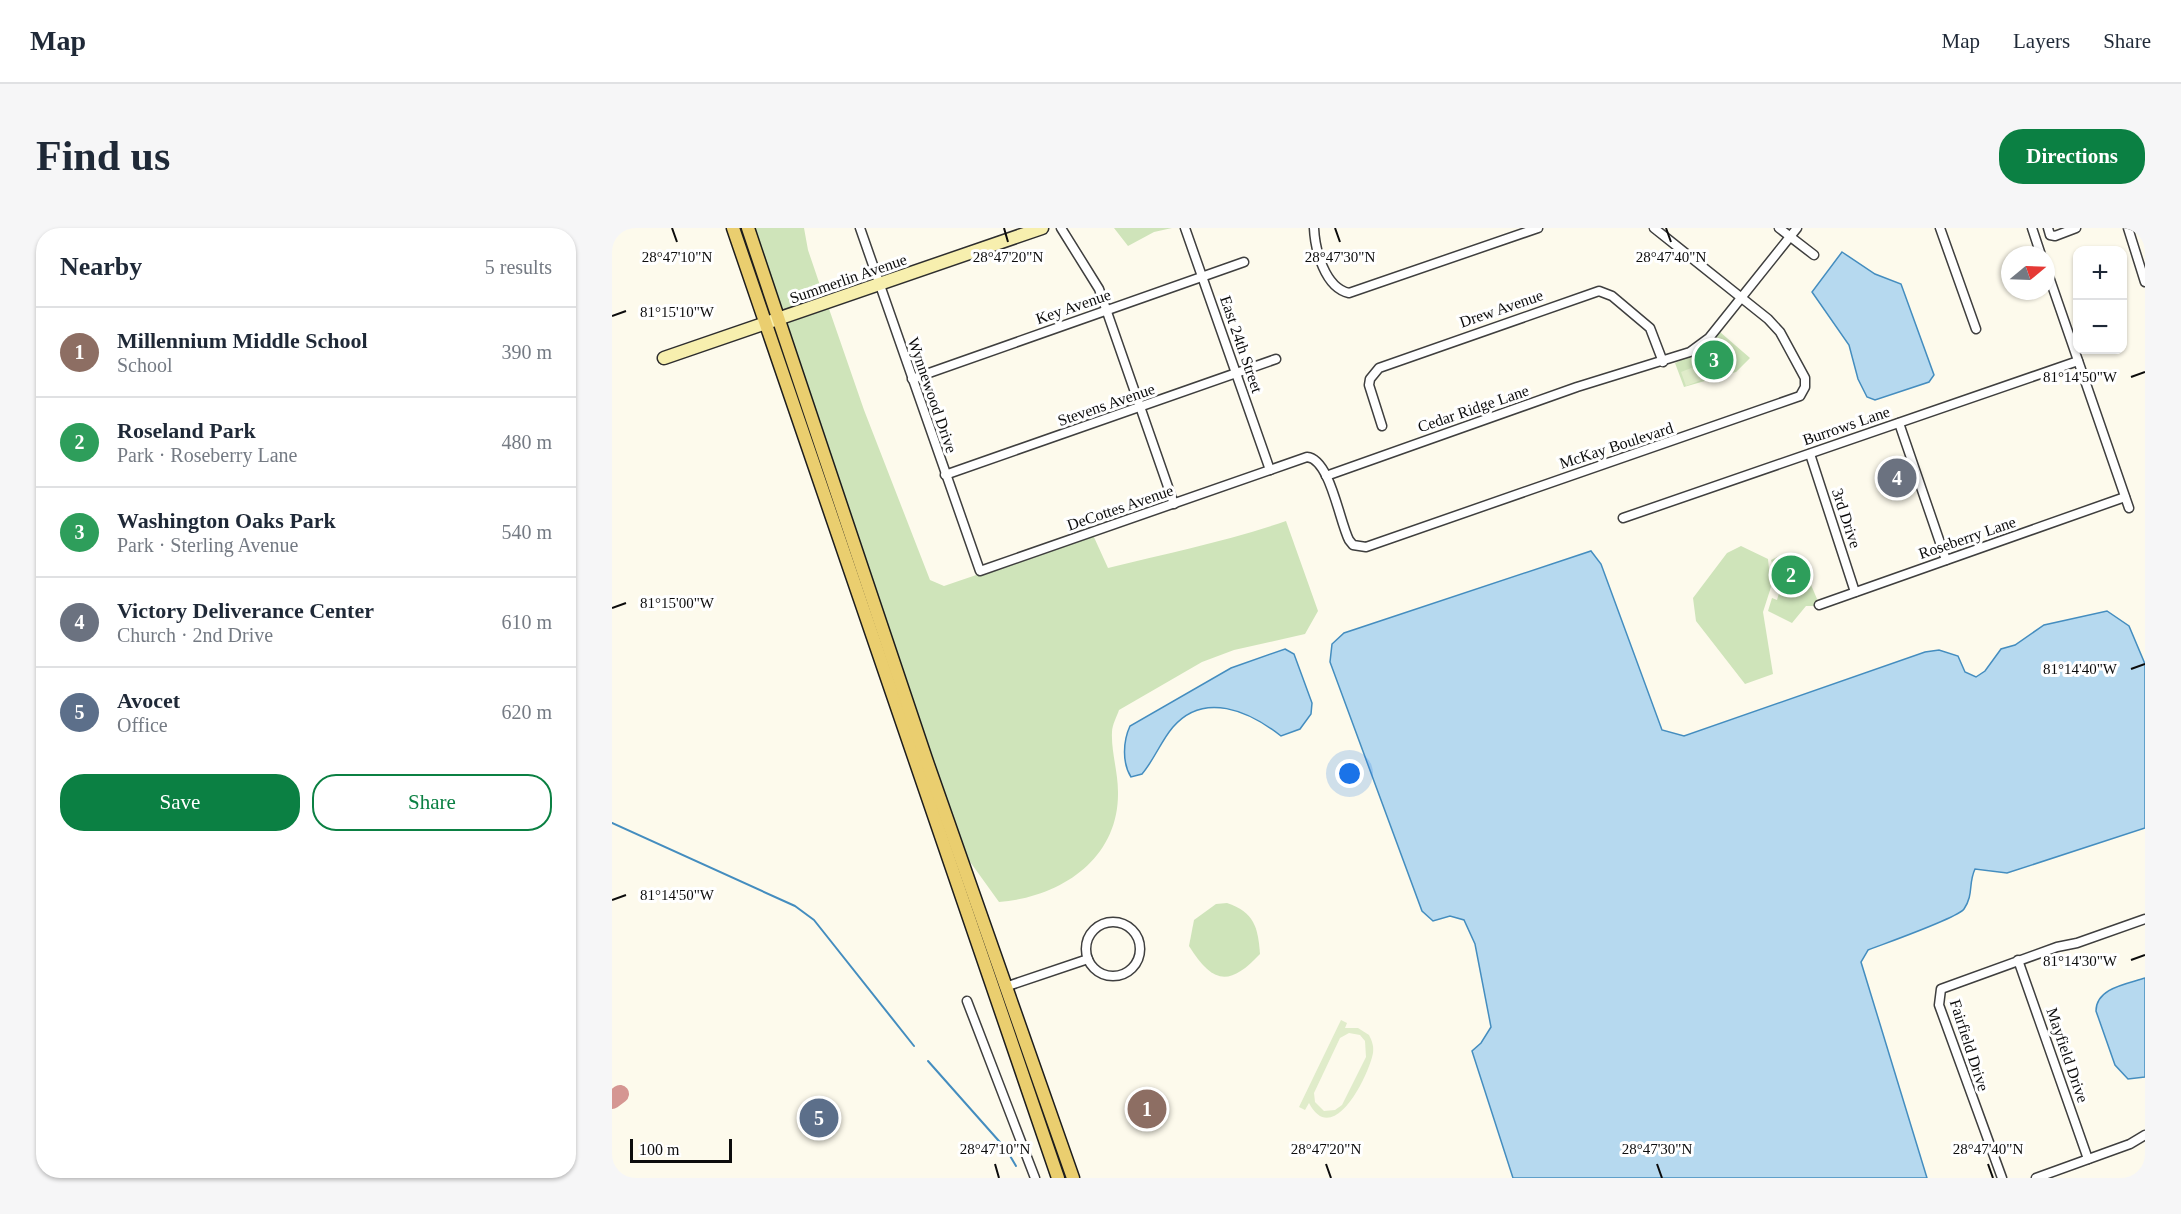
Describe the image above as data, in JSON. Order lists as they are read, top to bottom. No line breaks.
{"streets":{"street":["Summerlin Avenue","Key Avenue","Drew Avenue","East 24th Street","Wynnewood Drive","Stevens Avenue","Cedar Ridge Lane","Burrows Lane","McKay Boulevard","DeCottes Avenue","3rd Drive","Roseberry Lane","Fairfield Drive","Mayfield Drive"]},"crossings":[["Summerlin Avenue","Wynnewood Drive"],["Key Avenue","East 24th Street"],["Key Avenue","Wynnewood Drive"],["Drew Avenue","Cedar Ridge Lane"],["East 24th Street","Stevens Avenue"],["East 24th Street","McKay Boulevard"],["East 24th Street","DeCottes Avenue"],["Wynnewood Drive","Stevens Avenue"],["Wynnewood Drive","DeCottes Avenue"],["Cedar Ridge Lane","McKay Boulevard"],["Burrows Lane","3rd Drive"],["McKay Boulevard","DeCottes Avenue"],["3rd Drive","Roseberry Lane"],["Fairfield Drive","Mayfield Drive"]],"scale_bar":"100 m","north":"right","page":{"header":"Map","nav":["Map","Layers","Share"],"buttons":["Directions",["Save","Share"]],"title":"Find us","heading":["Nearby","5 results"],"map_buttons":["+","−"],"list":[{"mark":"1","name":"Millennium Middle School","note":"School","value":"390 m"},{"mark":"2","name":"Roseland Park","note":"Park · Roseberry Lane","value":"480 m"},{"mark":"3","name":"Washington Oaks Park","note":"Park · Sterling Avenue","value":"540 m"},{"mark":"4","name":"Victory Deliverance Center","note":"Church · 2nd Drive","value":"610 m"},{"mark":"5","name":"Avocet","note":"Office","value":"620 m"}],"pins":["3","4","2","1","5"],"scale":"100 m"},"coordinates":["28°47'10\"N","28°47'20\"N","28°47'30\"N","28°47'40\"N","81°15'10\"W","81°14'50\"W","81°15'00\"W","81°14'40\"W","81°14'30\"W"]}
